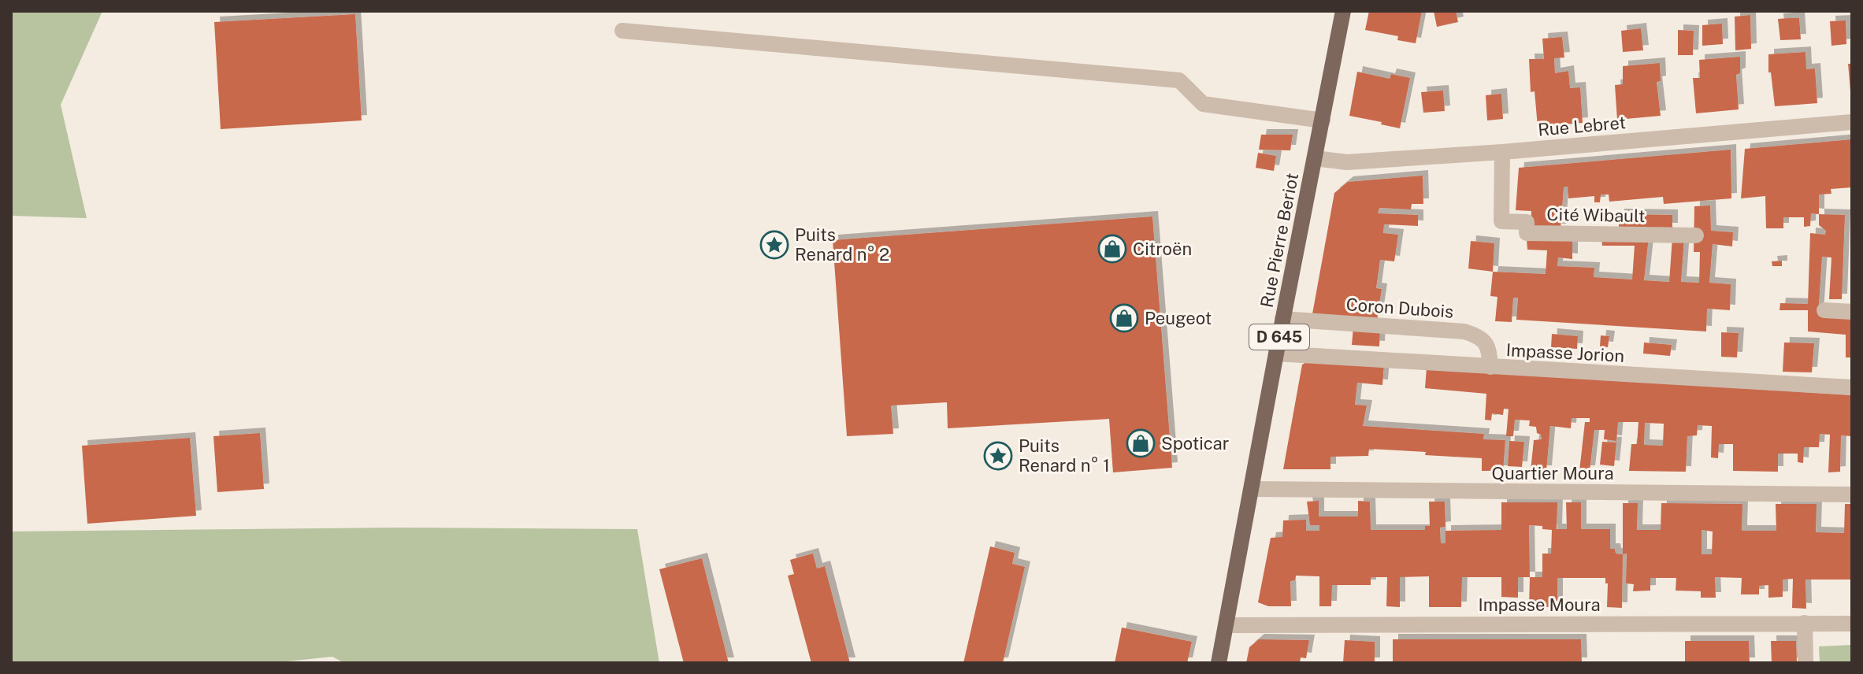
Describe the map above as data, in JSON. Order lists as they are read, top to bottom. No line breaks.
{"streets":{"main road":["Rue Pierre Beriot","D 645"],"street":["Rue Lebret","Cité Wibault","Coron Dubois","Impasse Jorion","Quartier Moura","Impasse Moura"]},"crossings":[["Rue Lebret","Cité Wibault"],["Rue Lebret","Rue Pierre Beriot"],["Rue Pierre Beriot","Coron Dubois"],["Rue Pierre Beriot","Impasse Jorion"],["Rue Pierre Beriot","Quartier Moura"],["Rue Pierre Beriot","Impasse Moura"],["Coron Dubois","Impasse Jorion"]],"places":{"place":["Puits Renard n° 2","Puits Renard n° 1"],"shop":["Citroën","Peugeot","Spoticar"]}}
